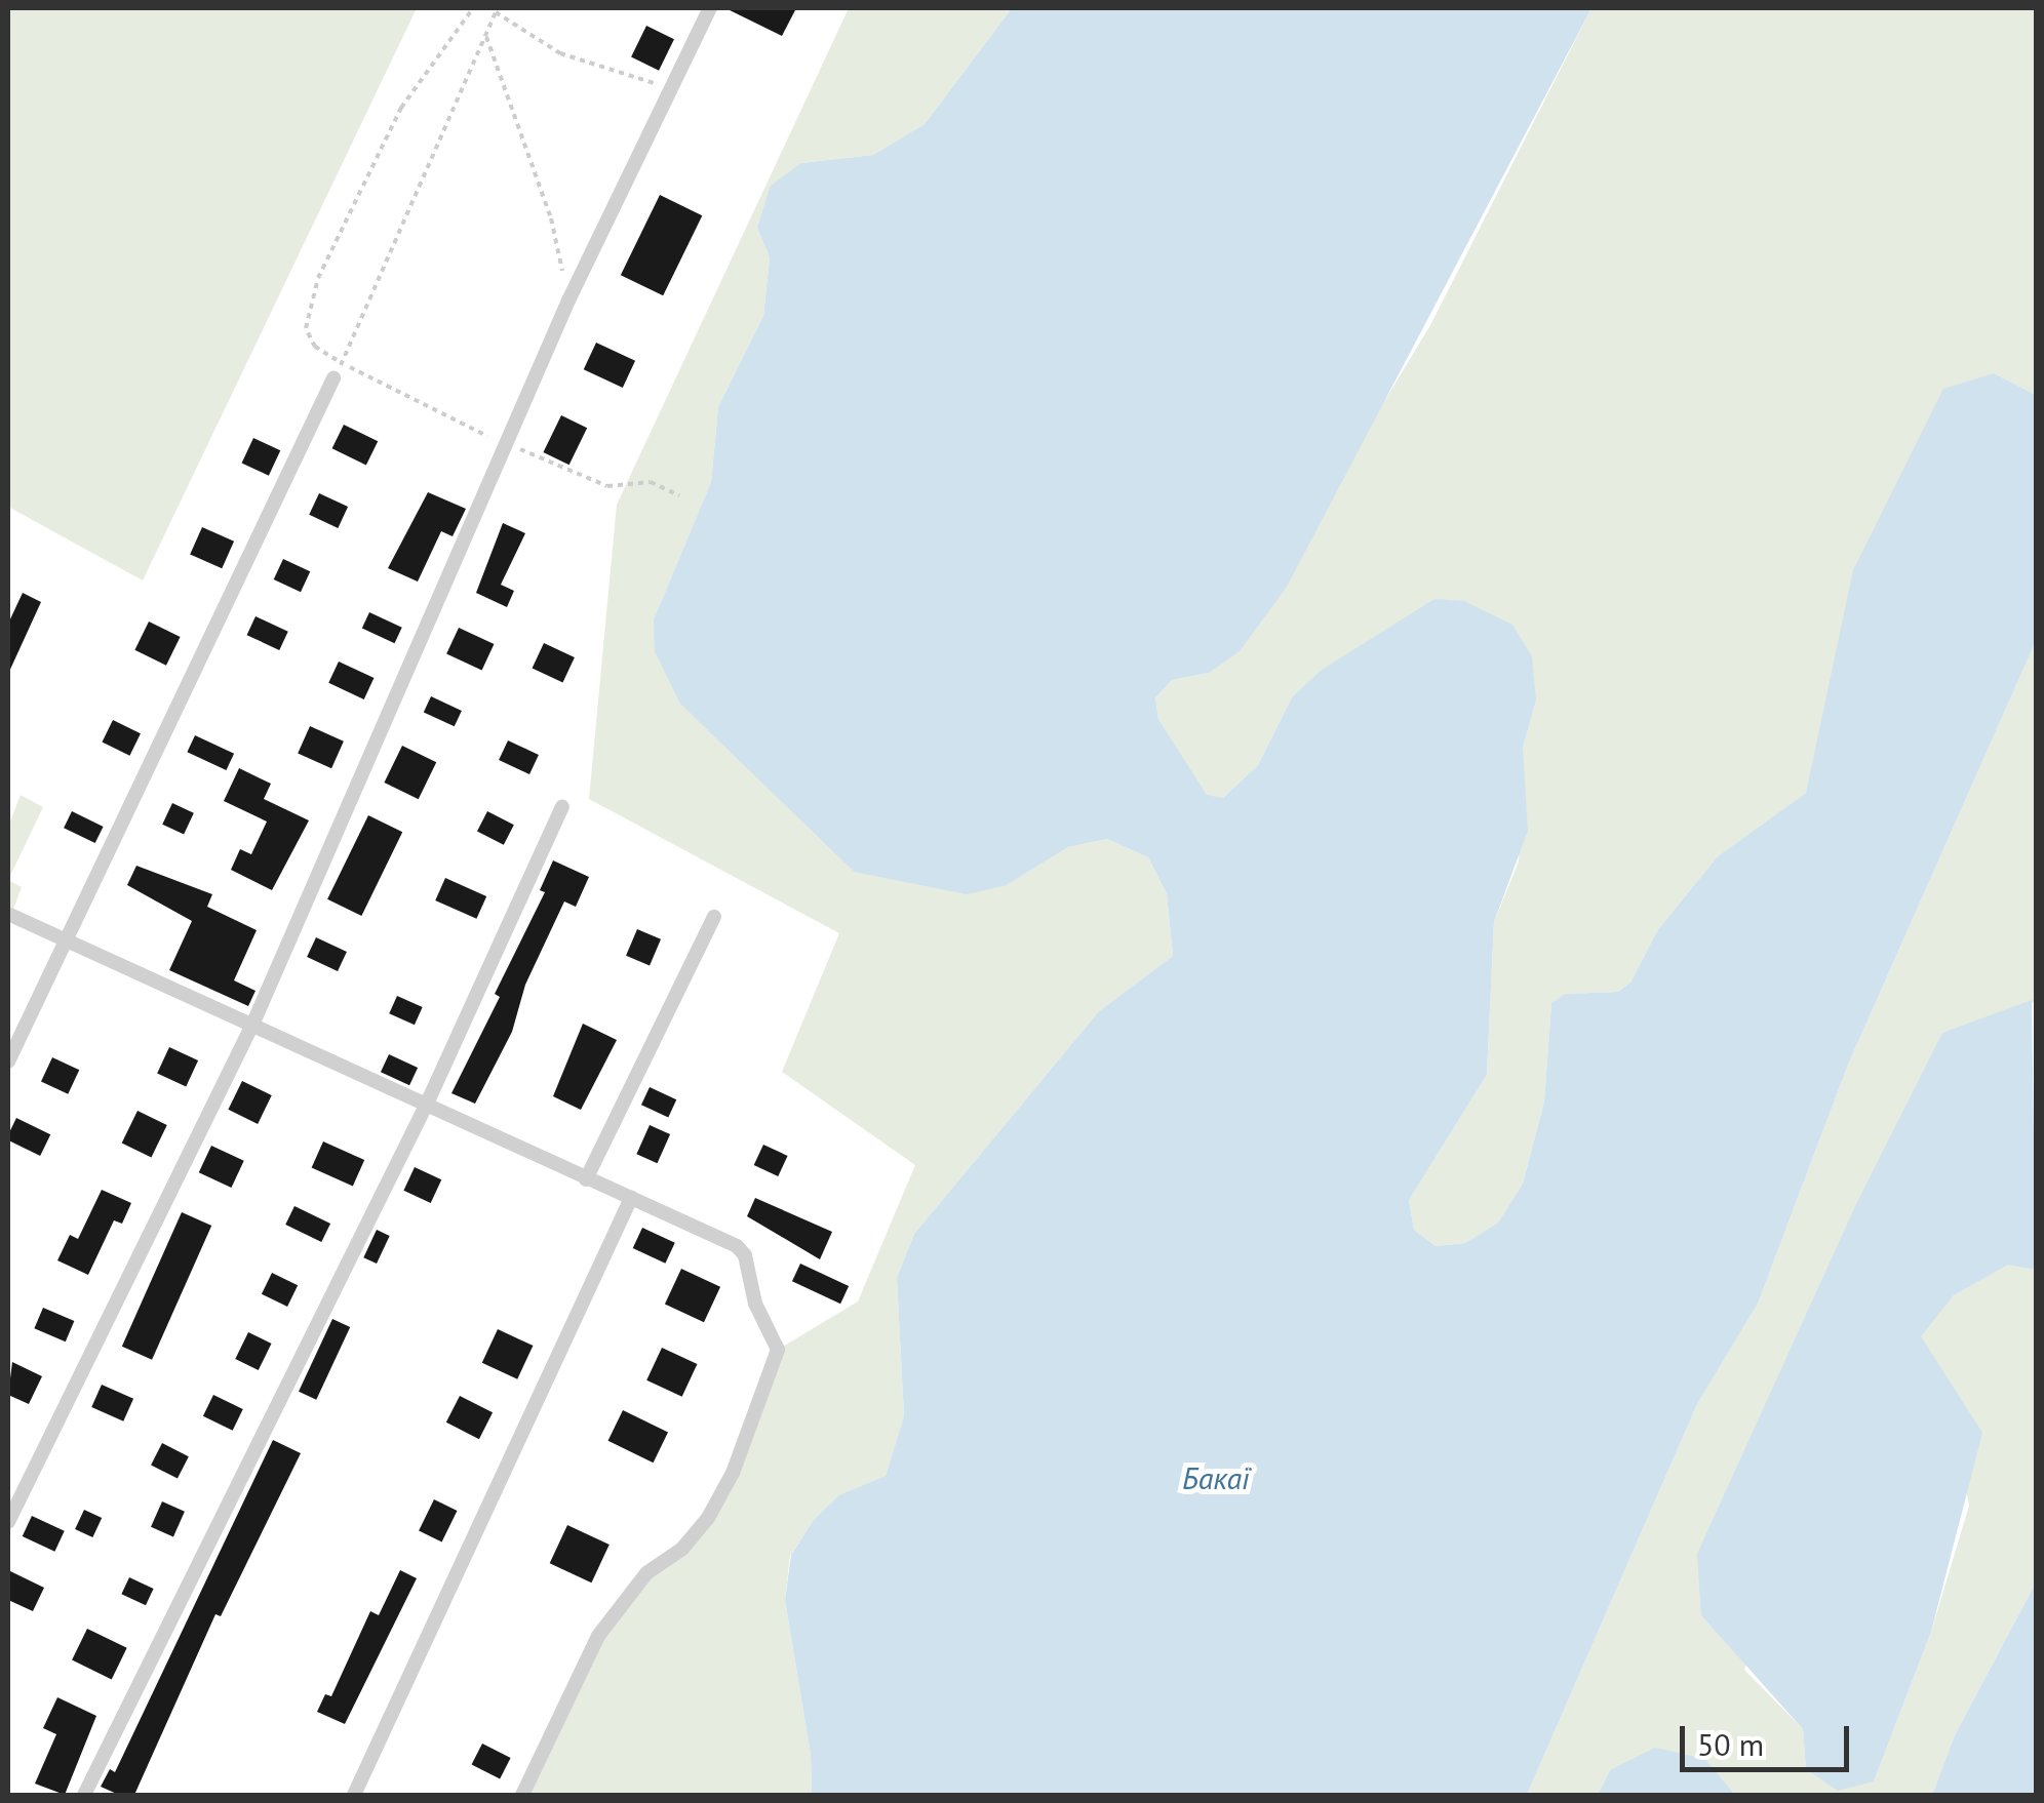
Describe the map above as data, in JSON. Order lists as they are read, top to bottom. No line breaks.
{"water":["Бакаї"],"scale_bar":"50 m"}
